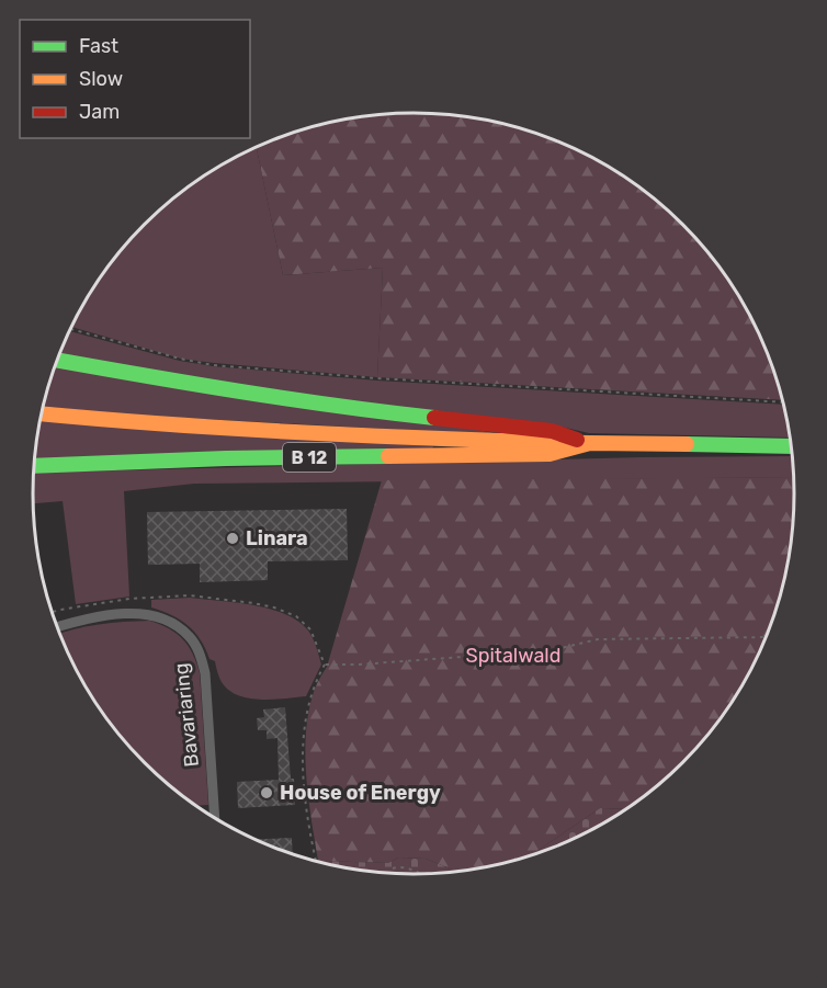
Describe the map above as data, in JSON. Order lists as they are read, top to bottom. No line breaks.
{"streets":{"main road":["B 12"],"street":["Bavariaring"]},"parks":["Spitalwald"],"places":["Linara","House of Energy"],"legend":["Fast","Slow","Jam"]}
